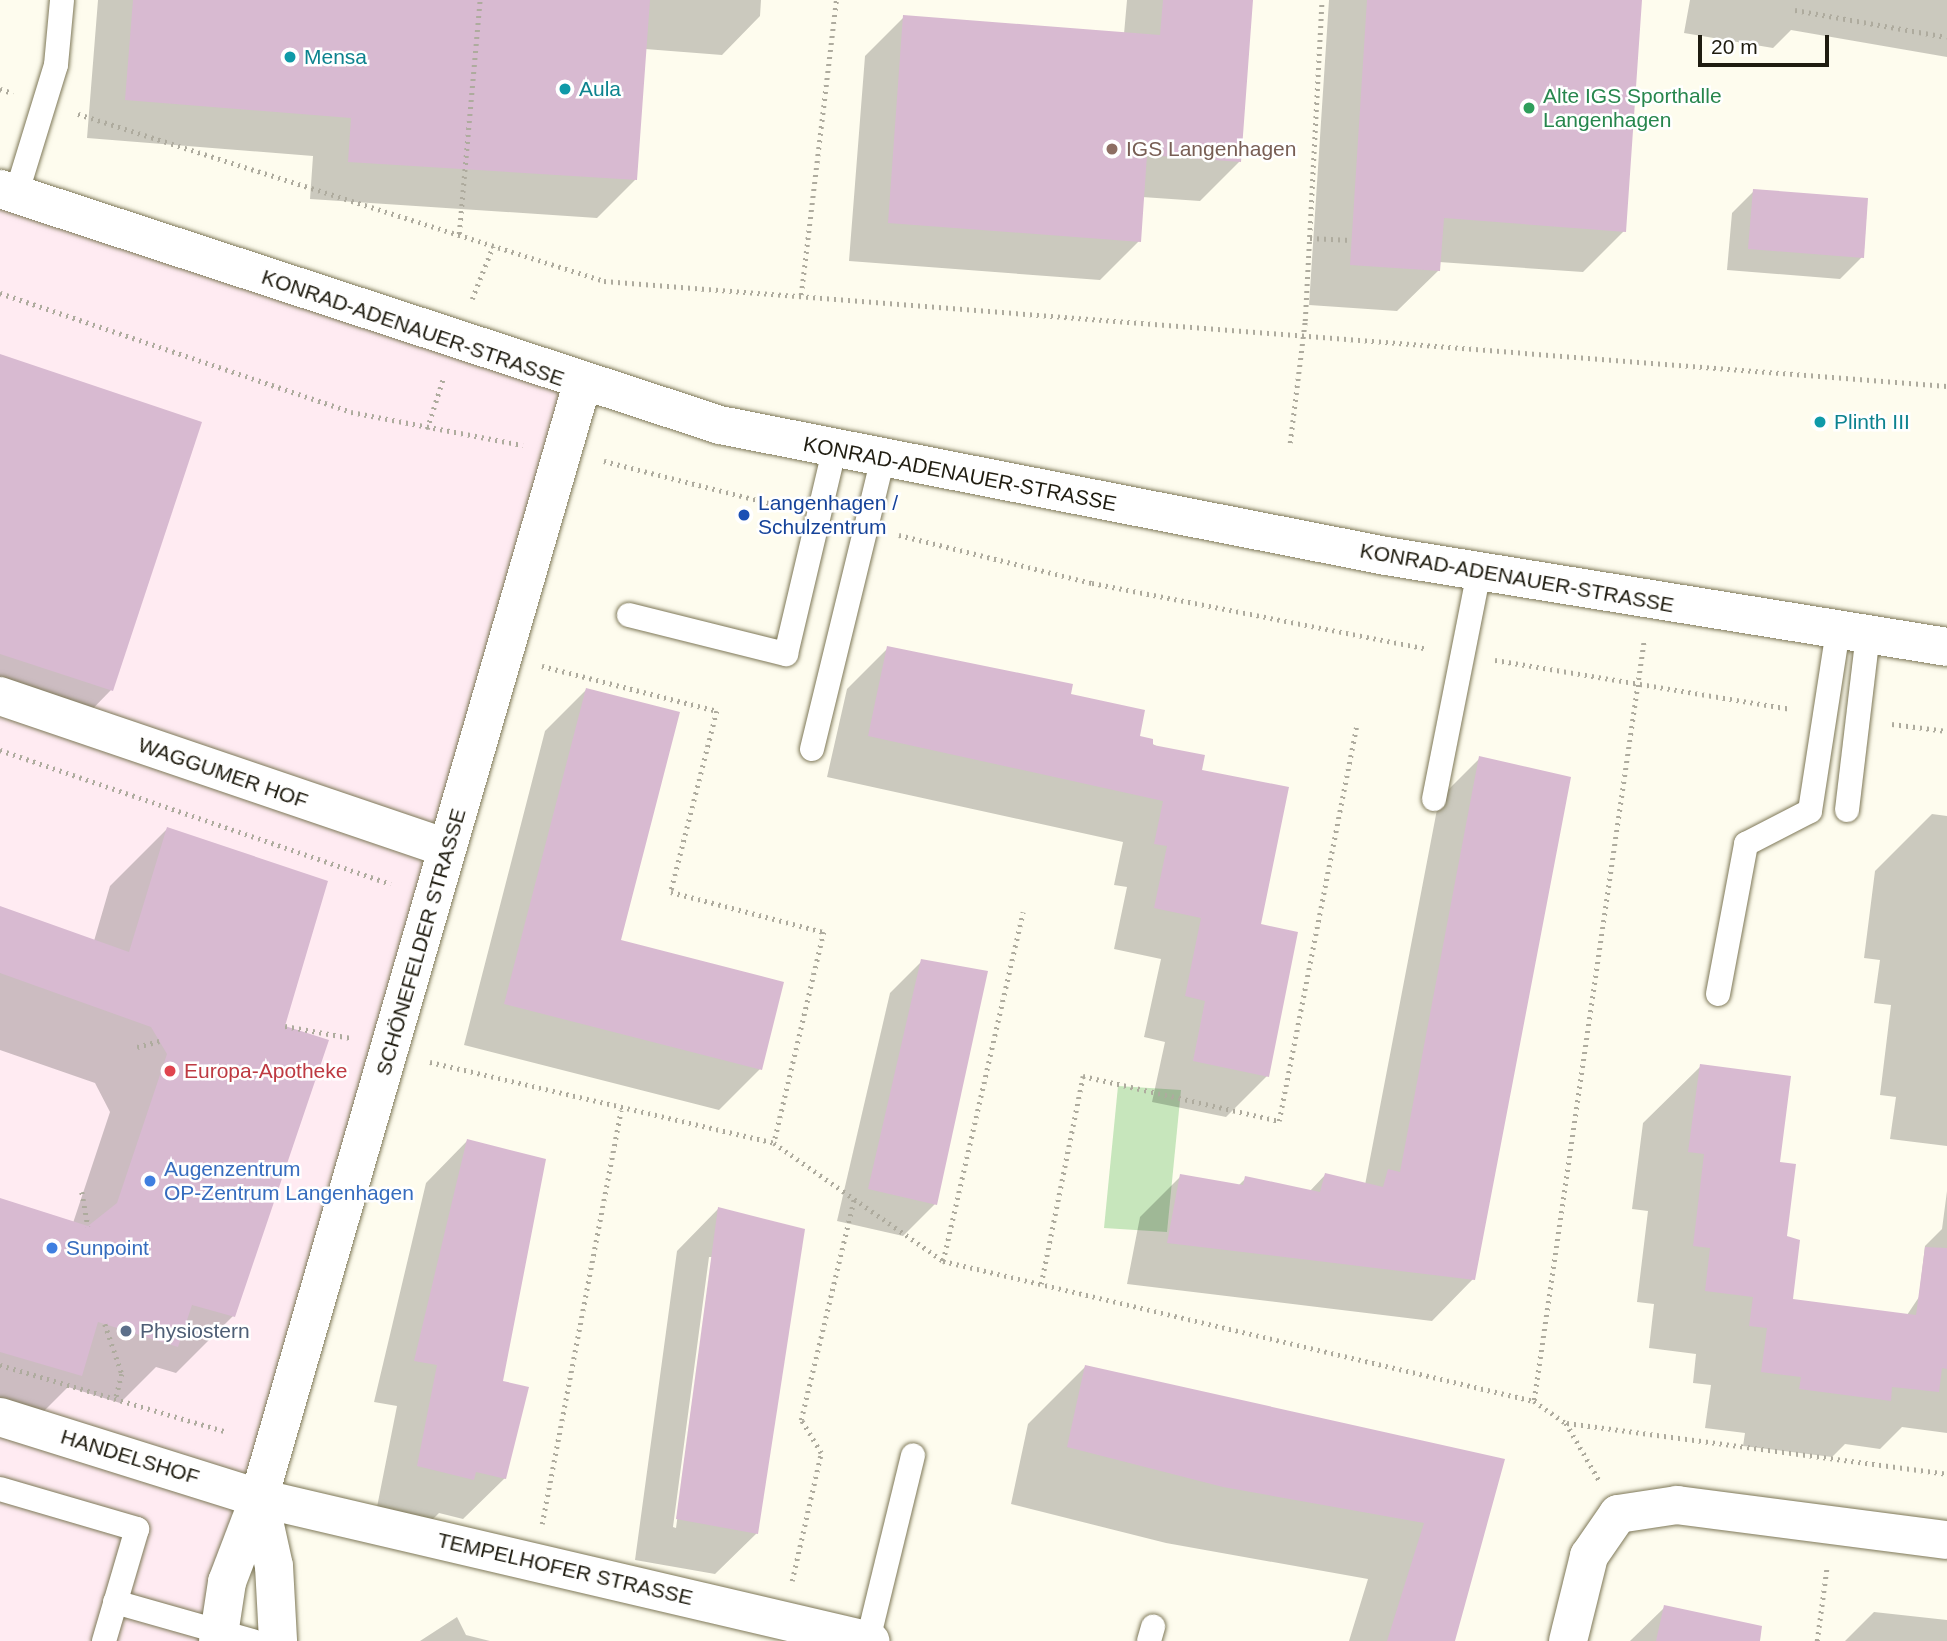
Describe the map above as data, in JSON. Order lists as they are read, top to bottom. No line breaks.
{"streets":{"street":["KONRAD-ADENAUER-STRASSE","WAGGUMER HOF","SCHÖNEFELDER STRASSE","HANDELSHOF","TEMPELHOFER STRASSE"]},"crossings":[["KONRAD-ADENAUER-STRASSE","SCHÖNEFELDER STRASSE"],["WAGGUMER HOF","SCHÖNEFELDER STRASSE"],["SCHÖNEFELDER STRASSE","HANDELSHOF"],["SCHÖNEFELDER STRASSE","TEMPELHOFER STRASSE"],["HANDELSHOF","TEMPELHOFER STRASSE"]],"places":["Mensa","Aula","Alte IGS Sporthalle Langenhagen","IGS Langenhagen","Plinth III","Langenhagen / Schulzentrum","Europa-Apotheke","Augenzentrum OP-Zentrum Langenhagen","Sunpoint","Physiostern"],"scale_bar":"20 m"}
